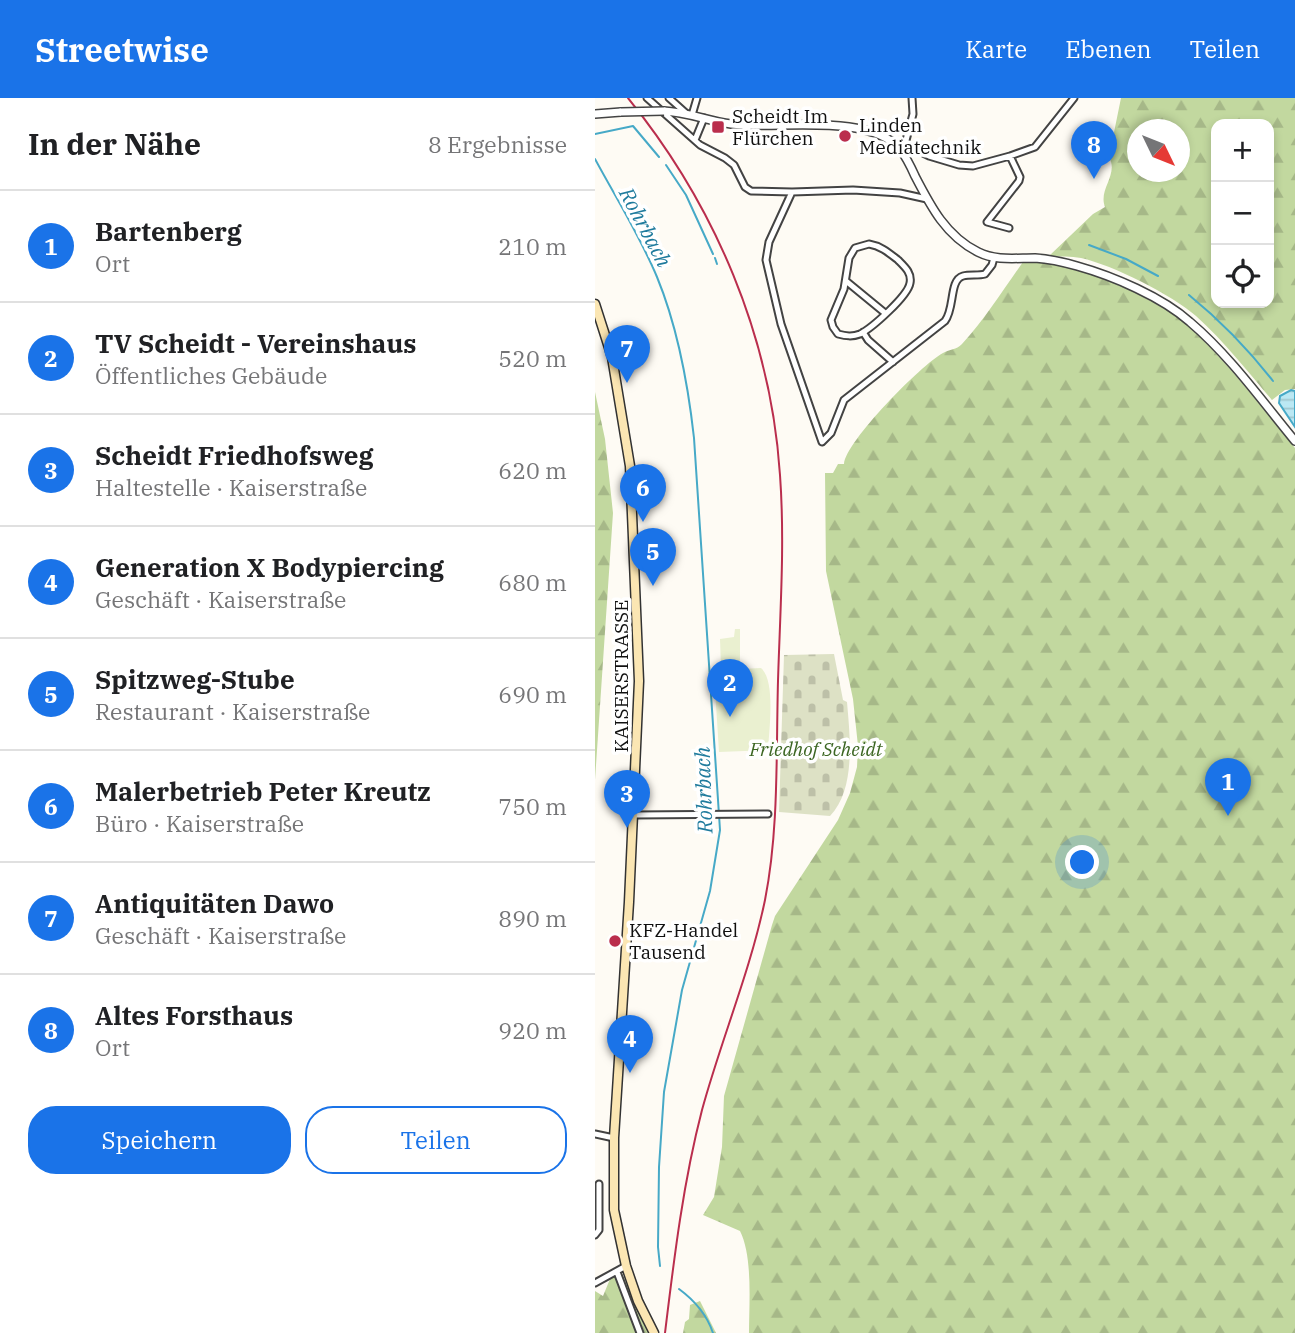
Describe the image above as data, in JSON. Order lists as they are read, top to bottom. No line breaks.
{"streets":{"main road":["KAISERSTRASSE"]},"water":["Rohrbach"],"parks":["Friedhof Scheidt"],"places":{"transit":["Scheidt Im Flürchen"],"other":["Linden Mediatechnik","KFZ-Handel Tausend"]},"north":"bottom right","page":{"header":"Streetwise","nav":["Karte","Ebenen","Teilen"],"heading":["In der Nähe","8 Ergebnisse"],"map_buttons":["+","−"],"pins":["8","7","6","5","2","1","3","4"],"list":[{"mark":"1","name":"Bartenberg","note":"Ort","value":"210 m"},{"mark":"2","name":"TV Scheidt - Vereinshaus","note":"Öffentliches Gebäude","value":"520 m"},{"mark":"3","name":"Scheidt Friedhofsweg","note":"Haltestelle · Kaiserstraße","value":"620 m"},{"mark":"4","name":"Generation X Bodypiercing","note":"Geschäft · Kaiserstraße","value":"680 m"},{"mark":"5","name":"Spitzweg-Stube","note":"Restaurant · Kaiserstraße","value":"690 m"},{"mark":"6","name":"Malerbetrieb Peter Kreutz","note":"Büro · Kaiserstraße","value":"750 m"},{"mark":"7","name":"Antiquitäten Dawo","note":"Geschäft · Kaiserstraße","value":"890 m"},{"mark":"8","name":"Altes Forsthaus","note":"Ort","value":"920 m"}],"buttons":["Speichern","Teilen"]}}
